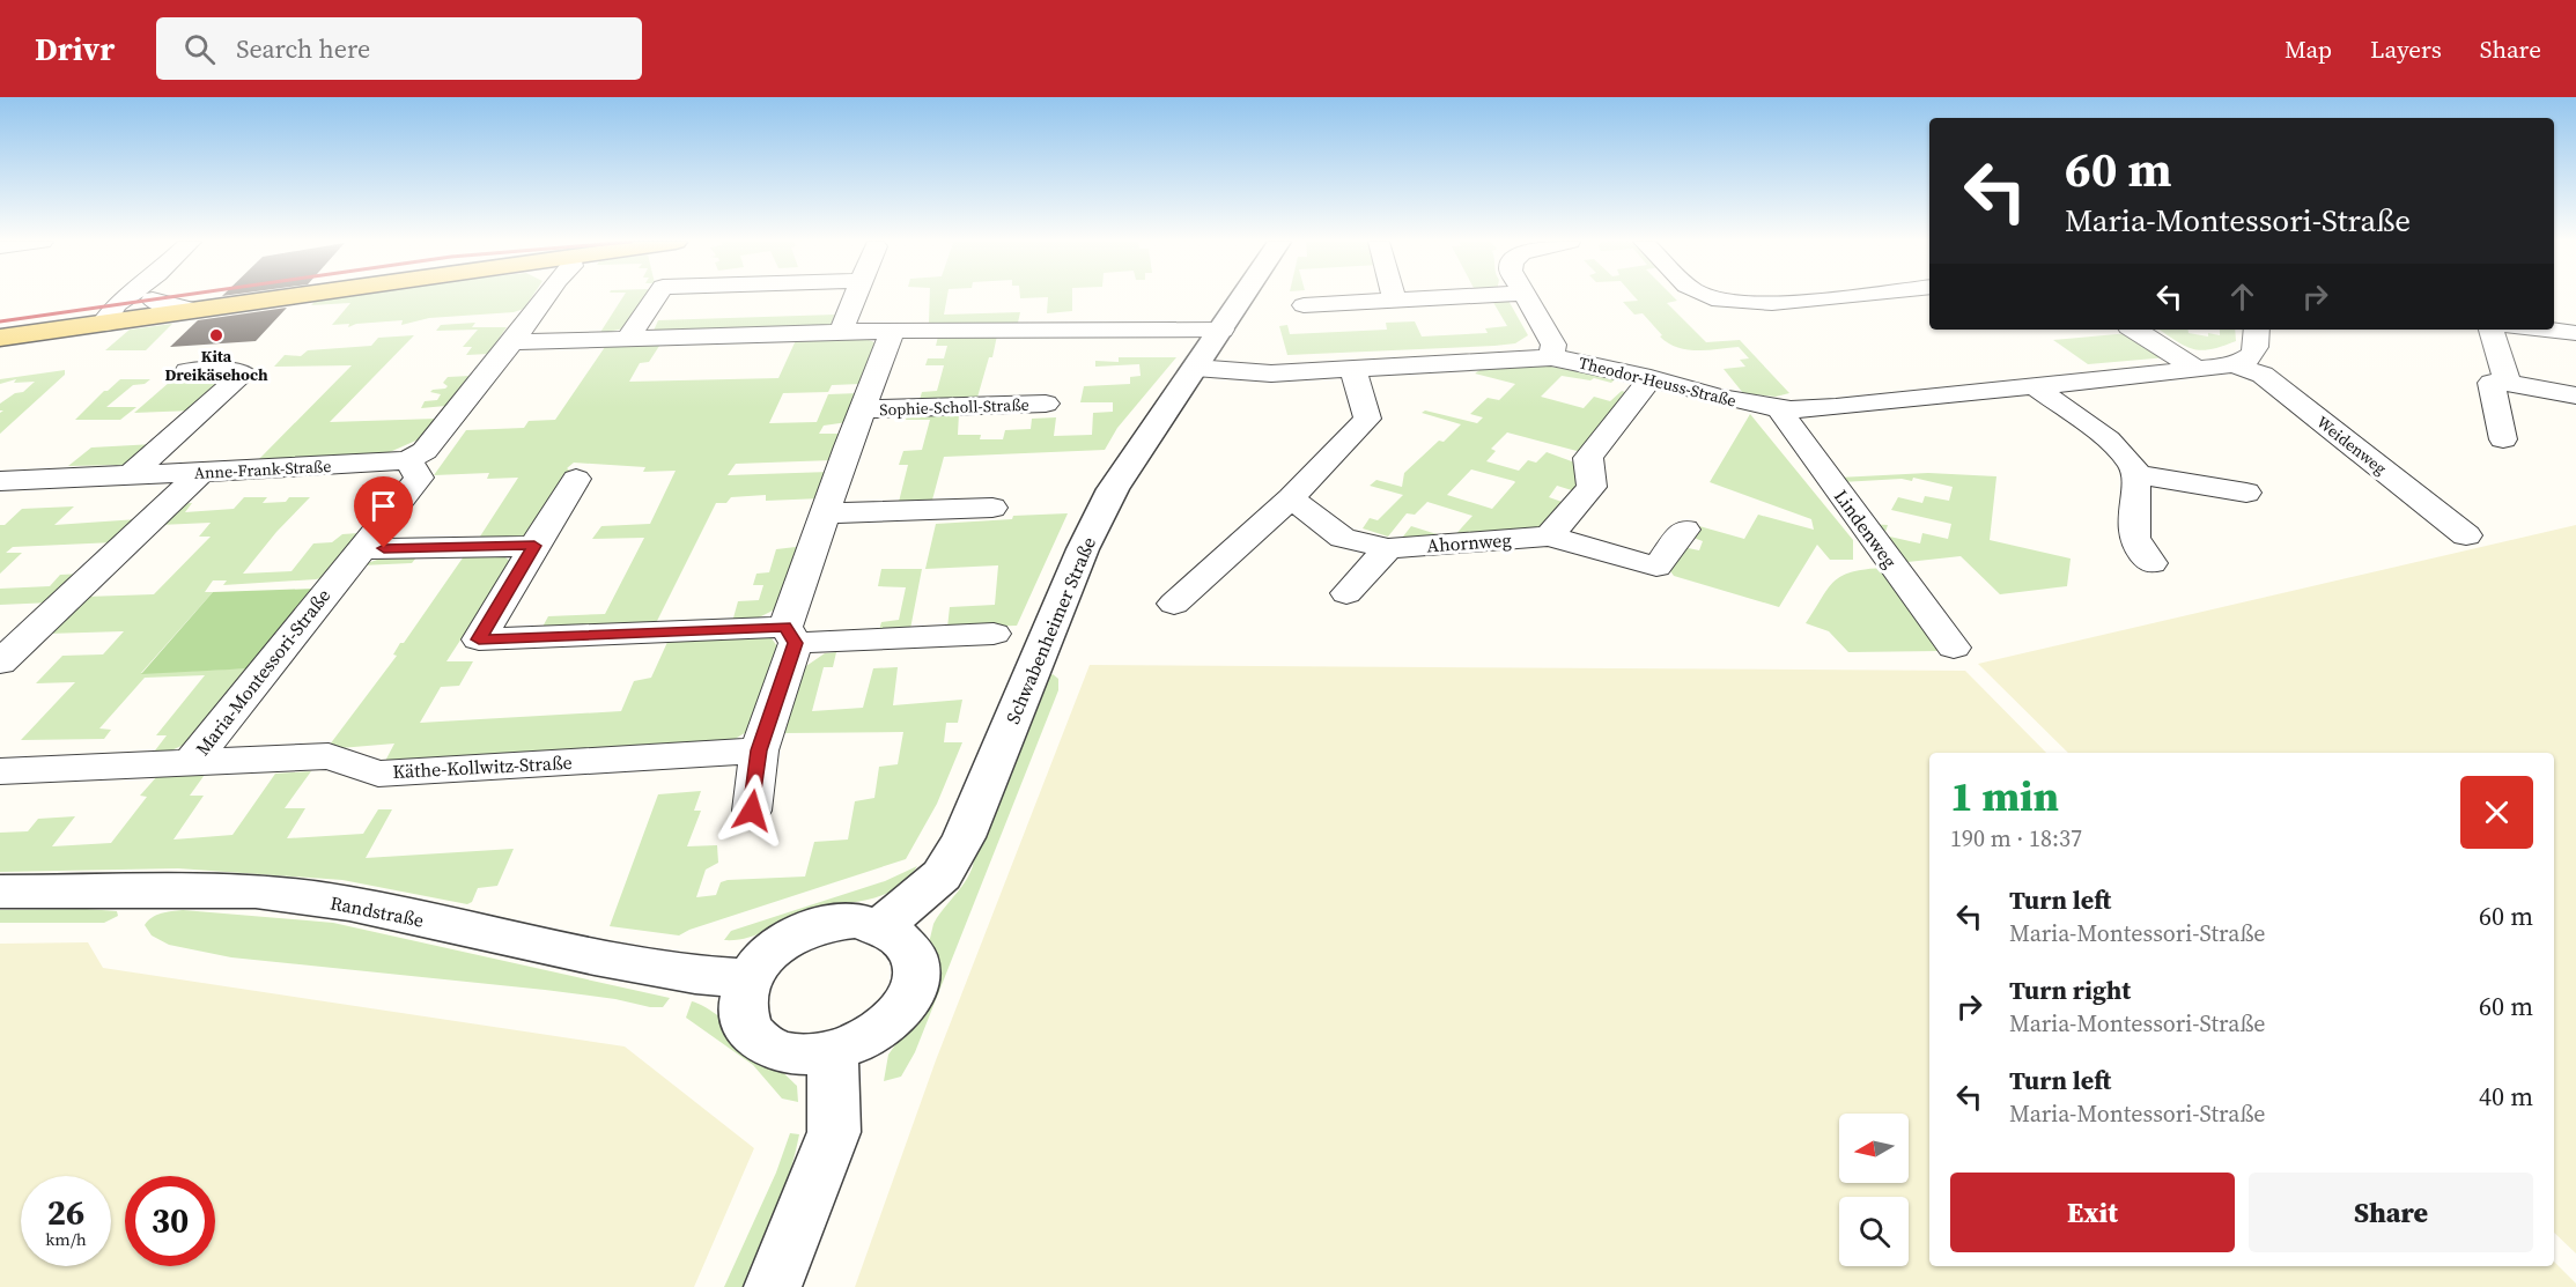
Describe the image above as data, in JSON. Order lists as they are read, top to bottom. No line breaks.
{"streets":{"street":["Theodor-Heuss-Straße","Sophie-Scholl-Straße","Weidenweg","Anne-Frank-Straße","Lindenweg","Ahornweg","Schwabenheimer Straße","Maria-Montessori-Straße","Käthe-Kollwitz-Straße","Randstraße"]},"crossings":[["Theodor-Heuss-Straße","Weidenweg"],["Theodor-Heuss-Straße","Lindenweg"],["Theodor-Heuss-Straße","Schwabenheimer Straße"],["Sophie-Scholl-Straße","Käthe-Kollwitz-Straße"],["Anne-Frank-Straße","Maria-Montessori-Straße"],["Schwabenheimer Straße","Randstraße"],["Maria-Montessori-Straße","Käthe-Kollwitz-Straße"]],"places":["Kita Dreikäsehoch"],"north":"left","page":{"header":"Drivr","search":"Search here","nav":["Map","Layers","Share"],"turn":["60 m","Maria-Montessori-Straße"],"heading":["1 min","190 m · 18:37"],"list":[{"name":"Turn left","note":"Maria-Montessori-Straße","value":"60 m"},{"name":"Turn right","note":"Maria-Montessori-Straße","value":"60 m"},{"name":"Turn left","note":"Maria-Montessori-Straße","value":"40 m"}],"buttons":["Exit","Share"],"speed":"26 km/h","limit":"30"}}
